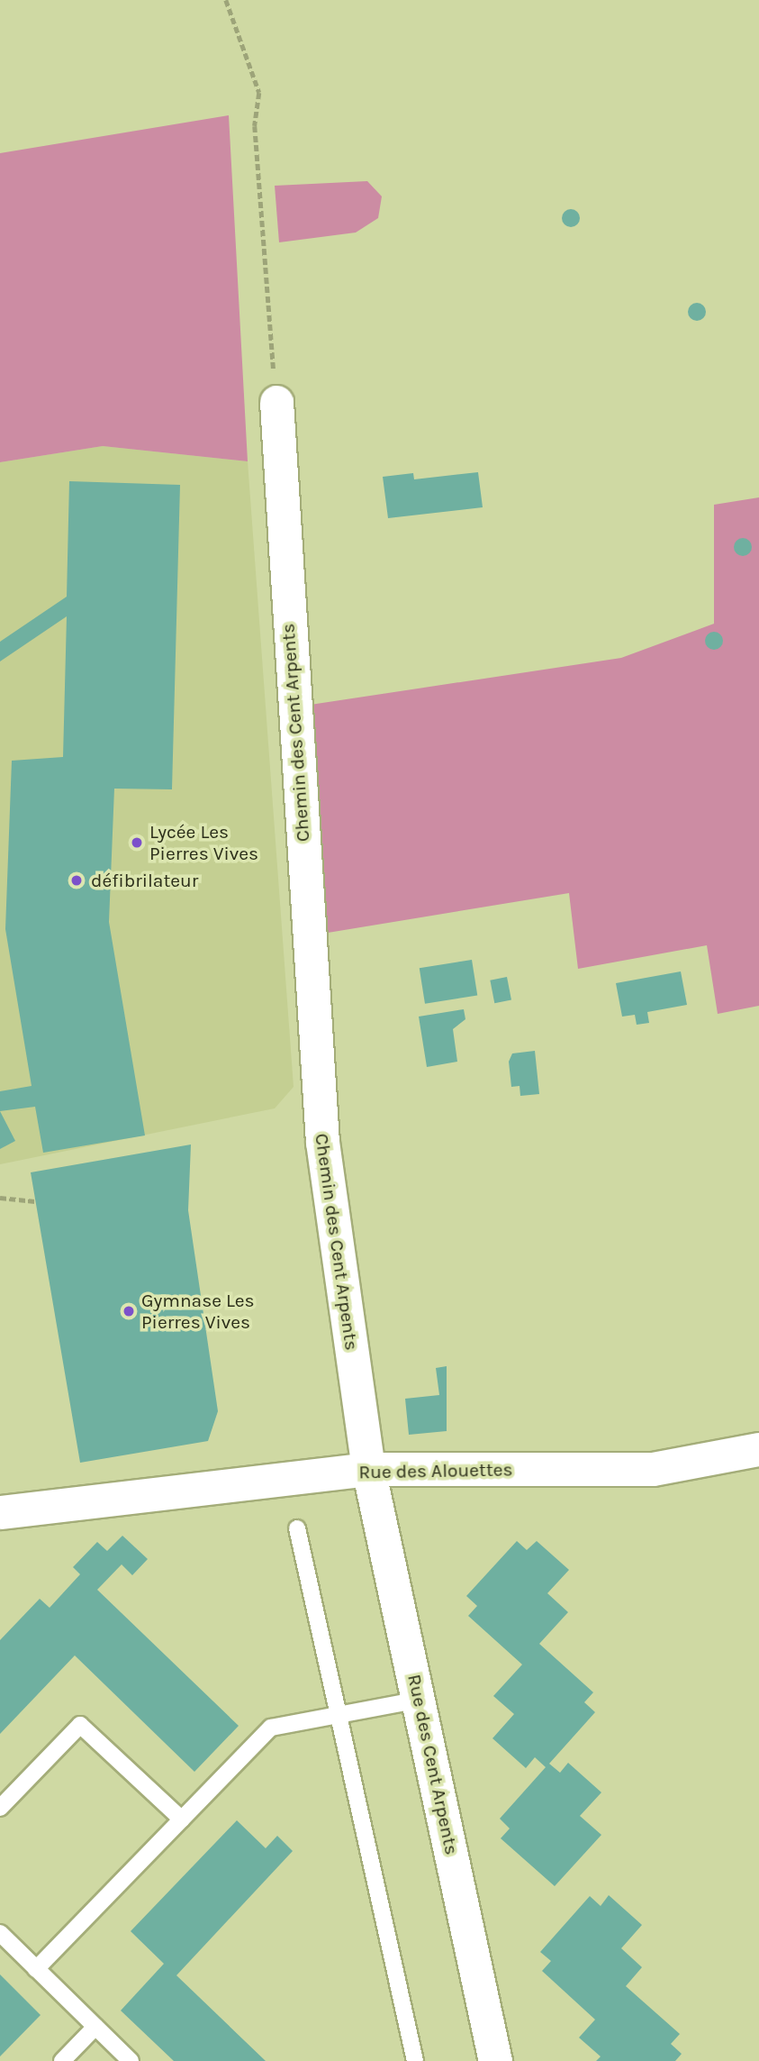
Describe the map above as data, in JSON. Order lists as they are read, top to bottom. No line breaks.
{"streets":{"street":["Chemin des Cent Arpents","Rue des Alouettes","Rue des Cent Arpents"]},"crossings":[["Chemin des Cent Arpents","Rue des Alouettes"],["Chemin des Cent Arpents","Rue des Cent Arpents"],["Rue des Alouettes","Rue des Cent Arpents"]],"places":["Lycée Les Pierres Vives","défibrilateur","Gymnase Les Pierres Vives"]}
